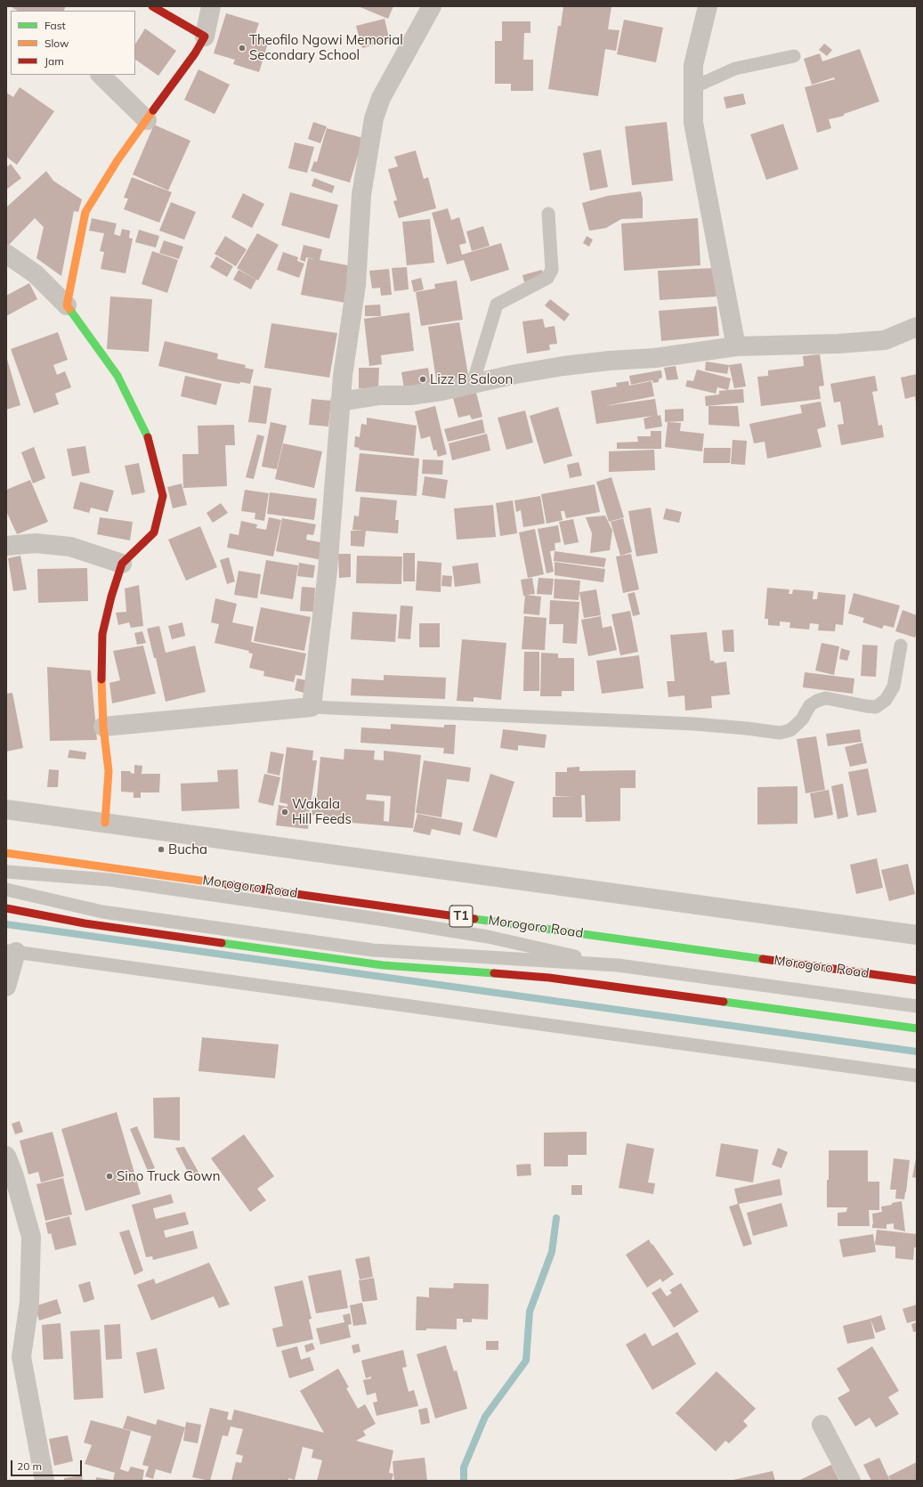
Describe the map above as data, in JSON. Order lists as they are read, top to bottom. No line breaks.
{"streets":{"main road":["Morogoro Road","T1"]},"places":["Theofilo Ngowi Memorial Secondary School","Lizz B Saloon","Wakala Hill Feeds","Bucha","Sino Truck Gown"],"legend":["Fast","Slow","Jam"],"scale_bar":"20 m"}
